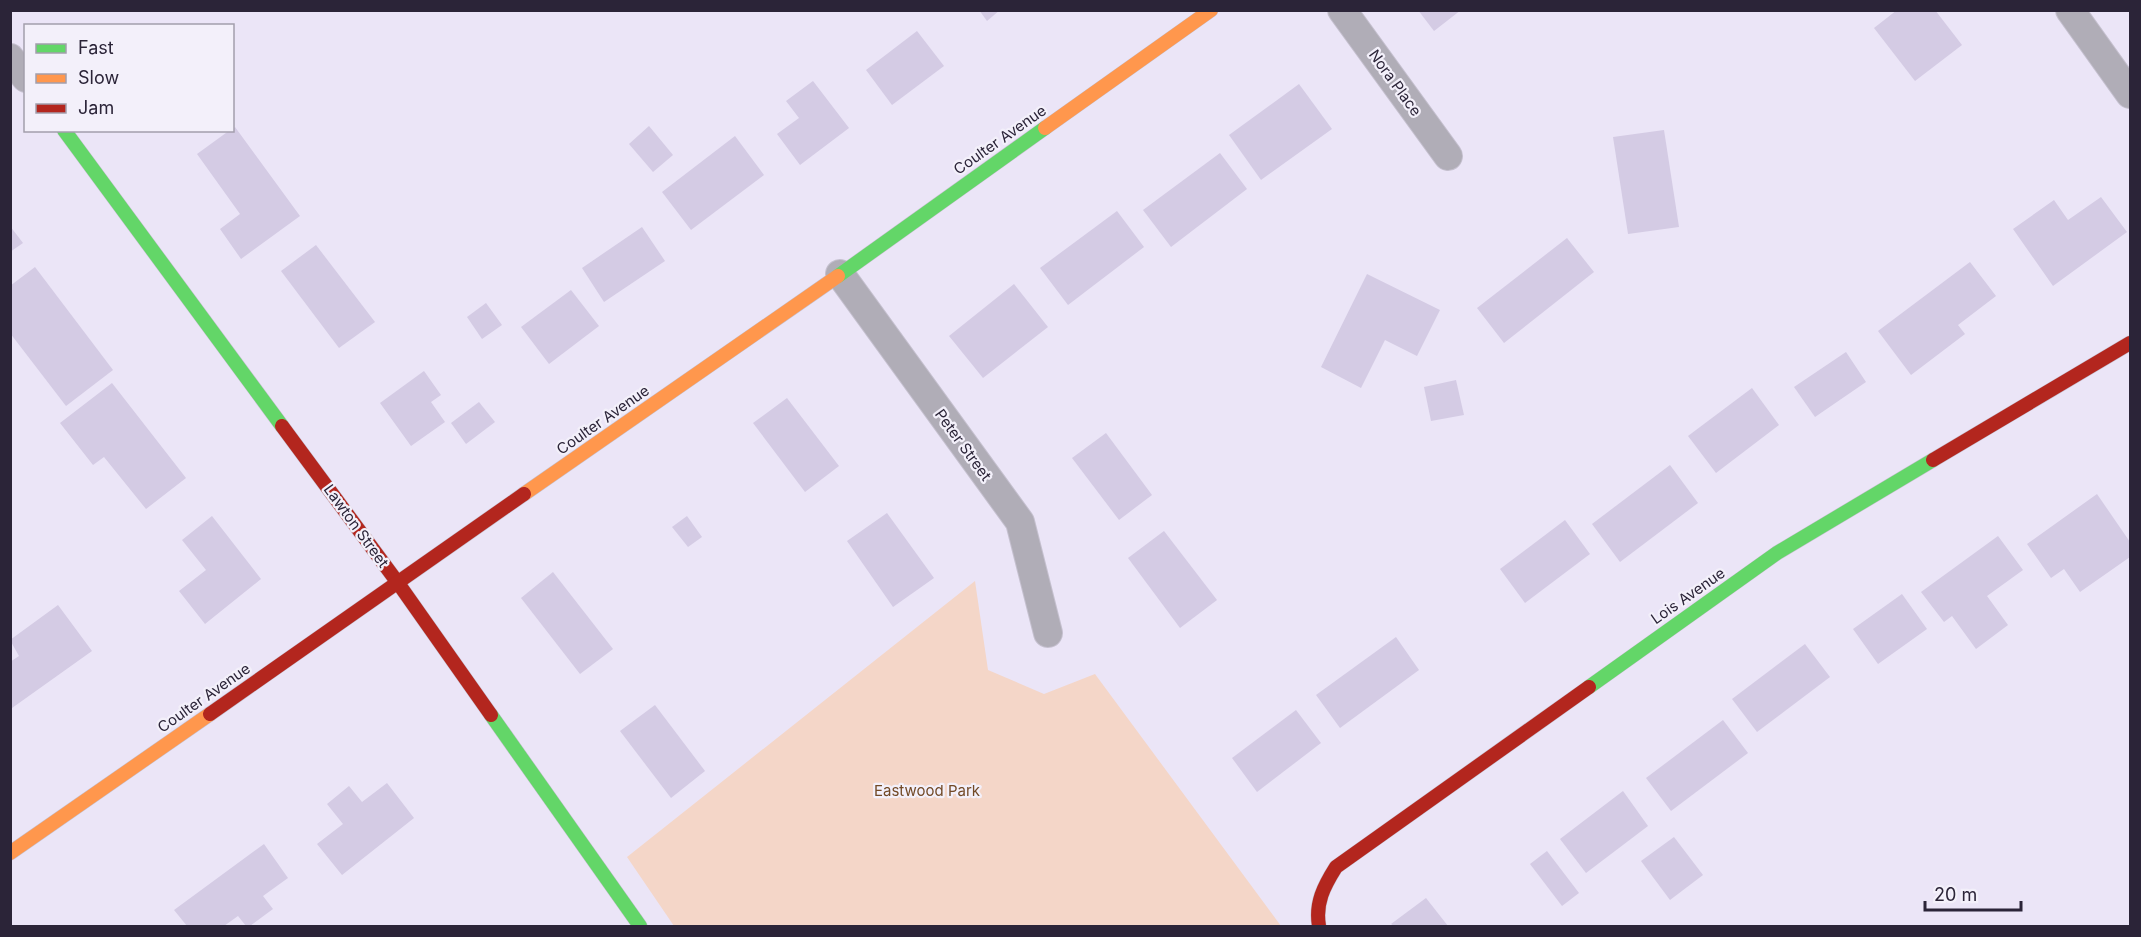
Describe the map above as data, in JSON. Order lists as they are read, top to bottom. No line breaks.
{"streets":{"street":["Nora Place","Coulter Avenue","Peter Street","Lawton Street","Lois Avenue"]},"crossings":[["Coulter Avenue","Peter Street"],["Coulter Avenue","Lawton Street"]],"parks":["Eastwood Park"],"legend":["Fast","Slow","Jam"],"scale_bar":"20 m"}
